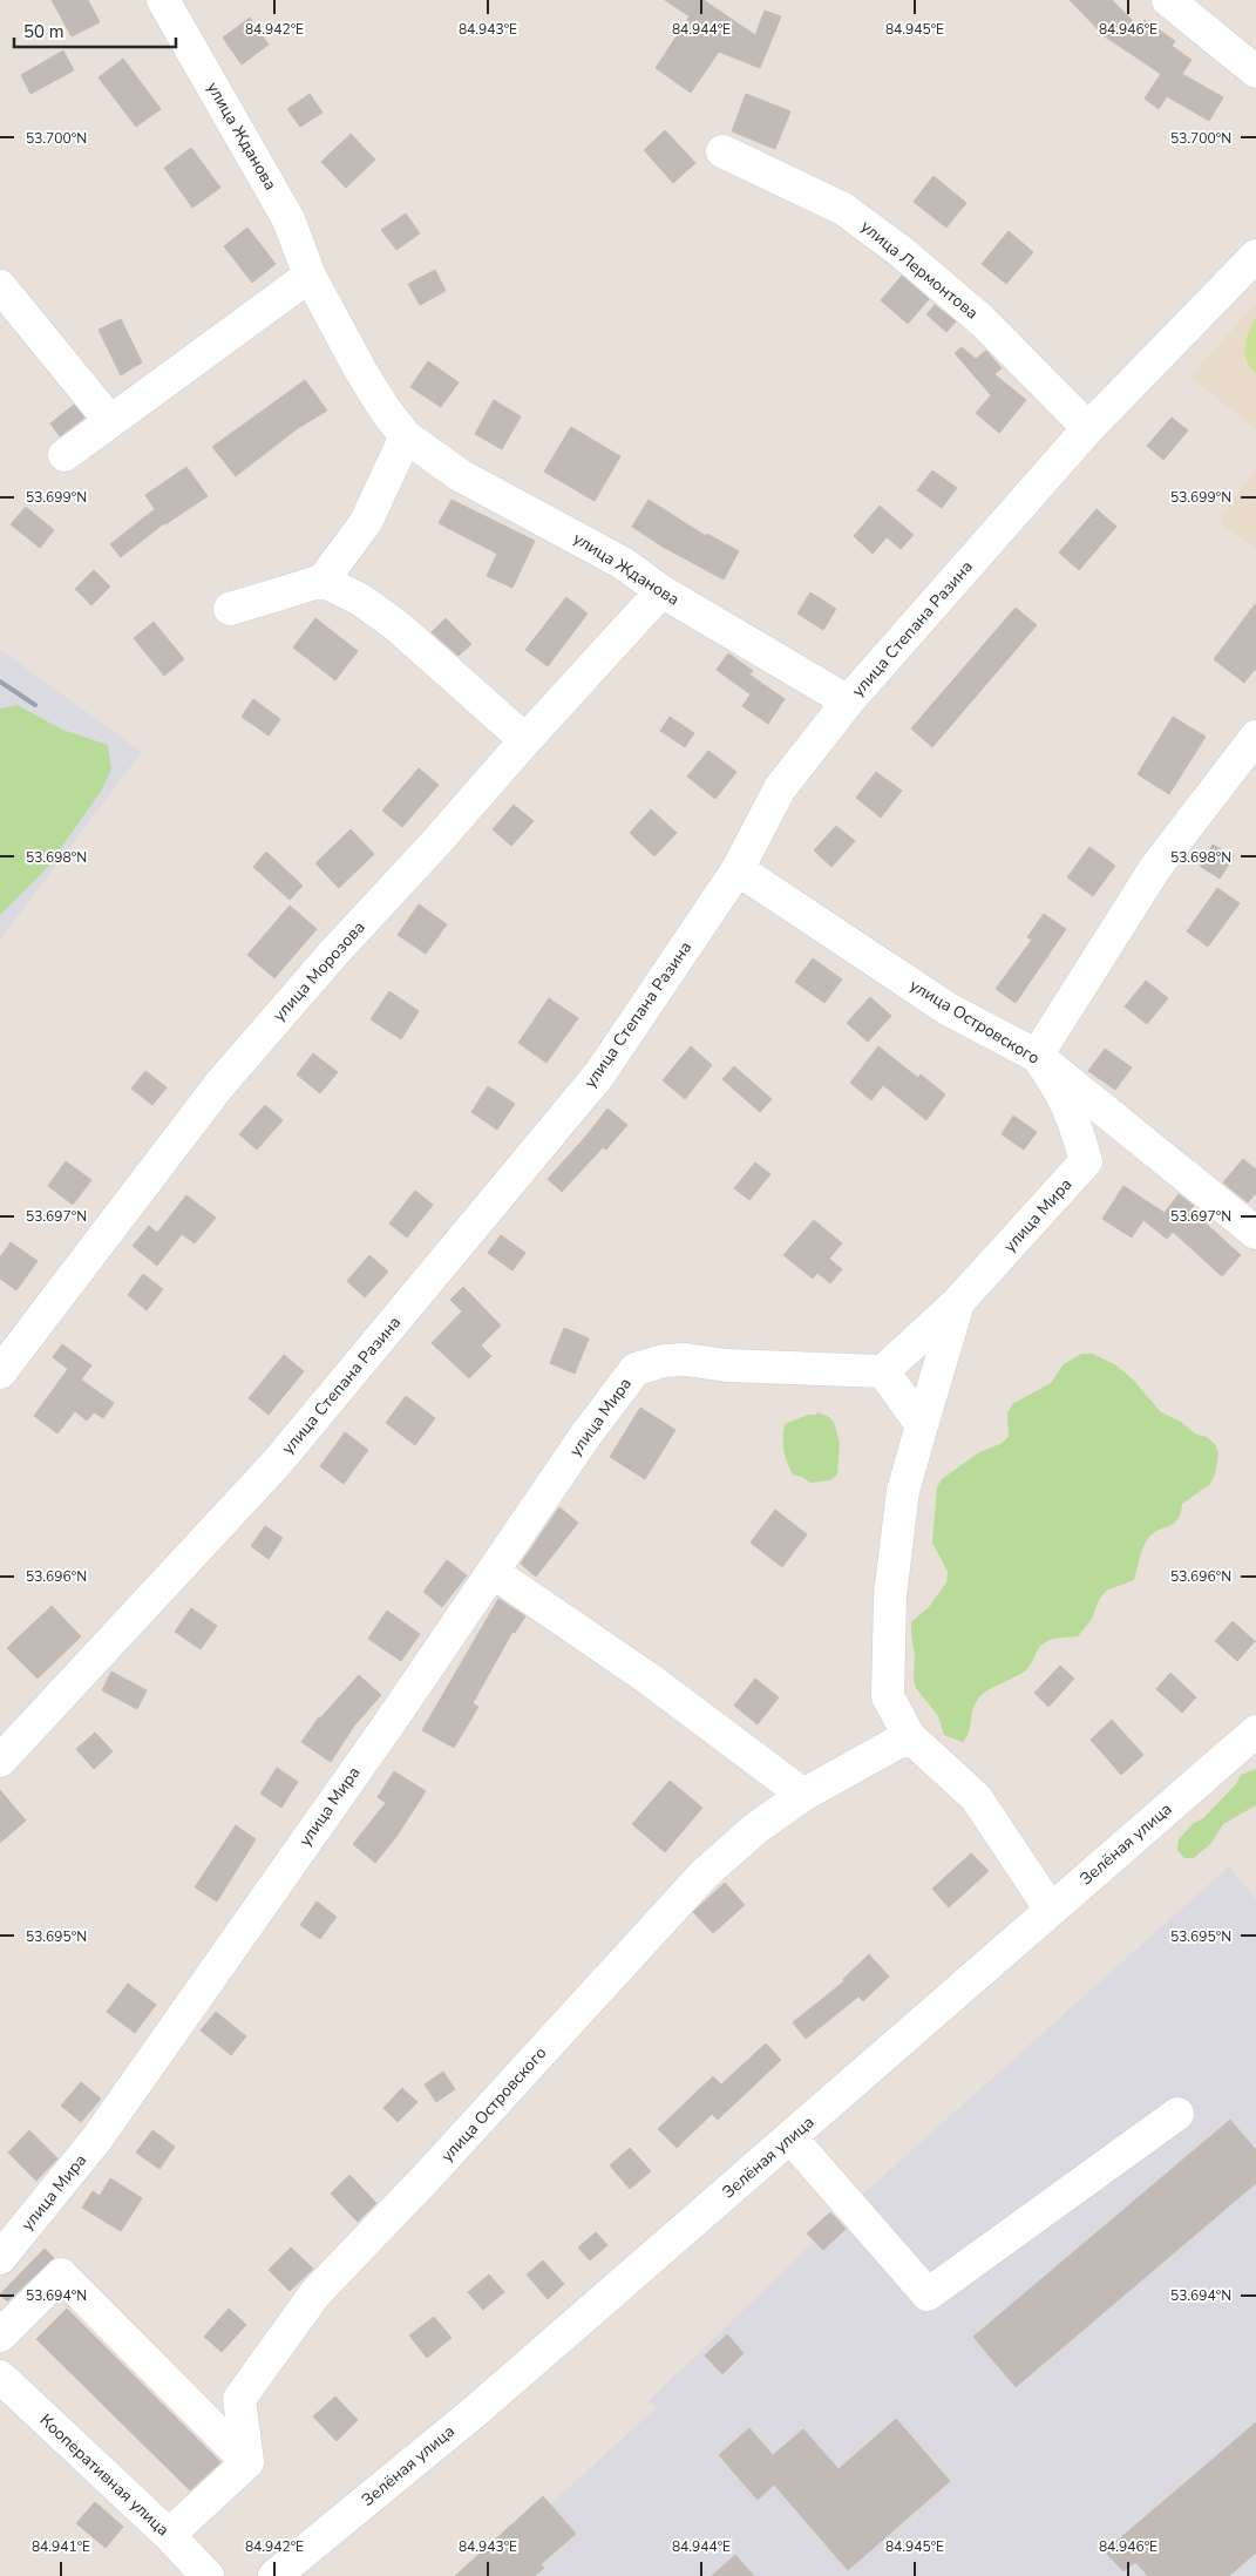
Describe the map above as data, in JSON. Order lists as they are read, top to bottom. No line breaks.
{"streets":{"street":["улица Жданова","улица Лермонтова","улица Степана Разина","улица Морозова","улица Островского","улица Мира","Зелёная улица","Кооперативная улица"]},"crossings":[["улица Жданова","улица Степана Разина"],["улица Жданова","улица Морозова"],["улица Лермонтова","улица Степана Разина"],["улица Степана Разина","улица Островского"],["улица Островского","улица Мира"]],"scale_bar":"50 m","coordinates":["84.942°E","84.943°E","84.944°E","84.945°E","84.946°E","53.700°N","53.699°N","53.698°N","53.697°N","53.696°N","53.695°N","53.694°N","84.941°E"]}
